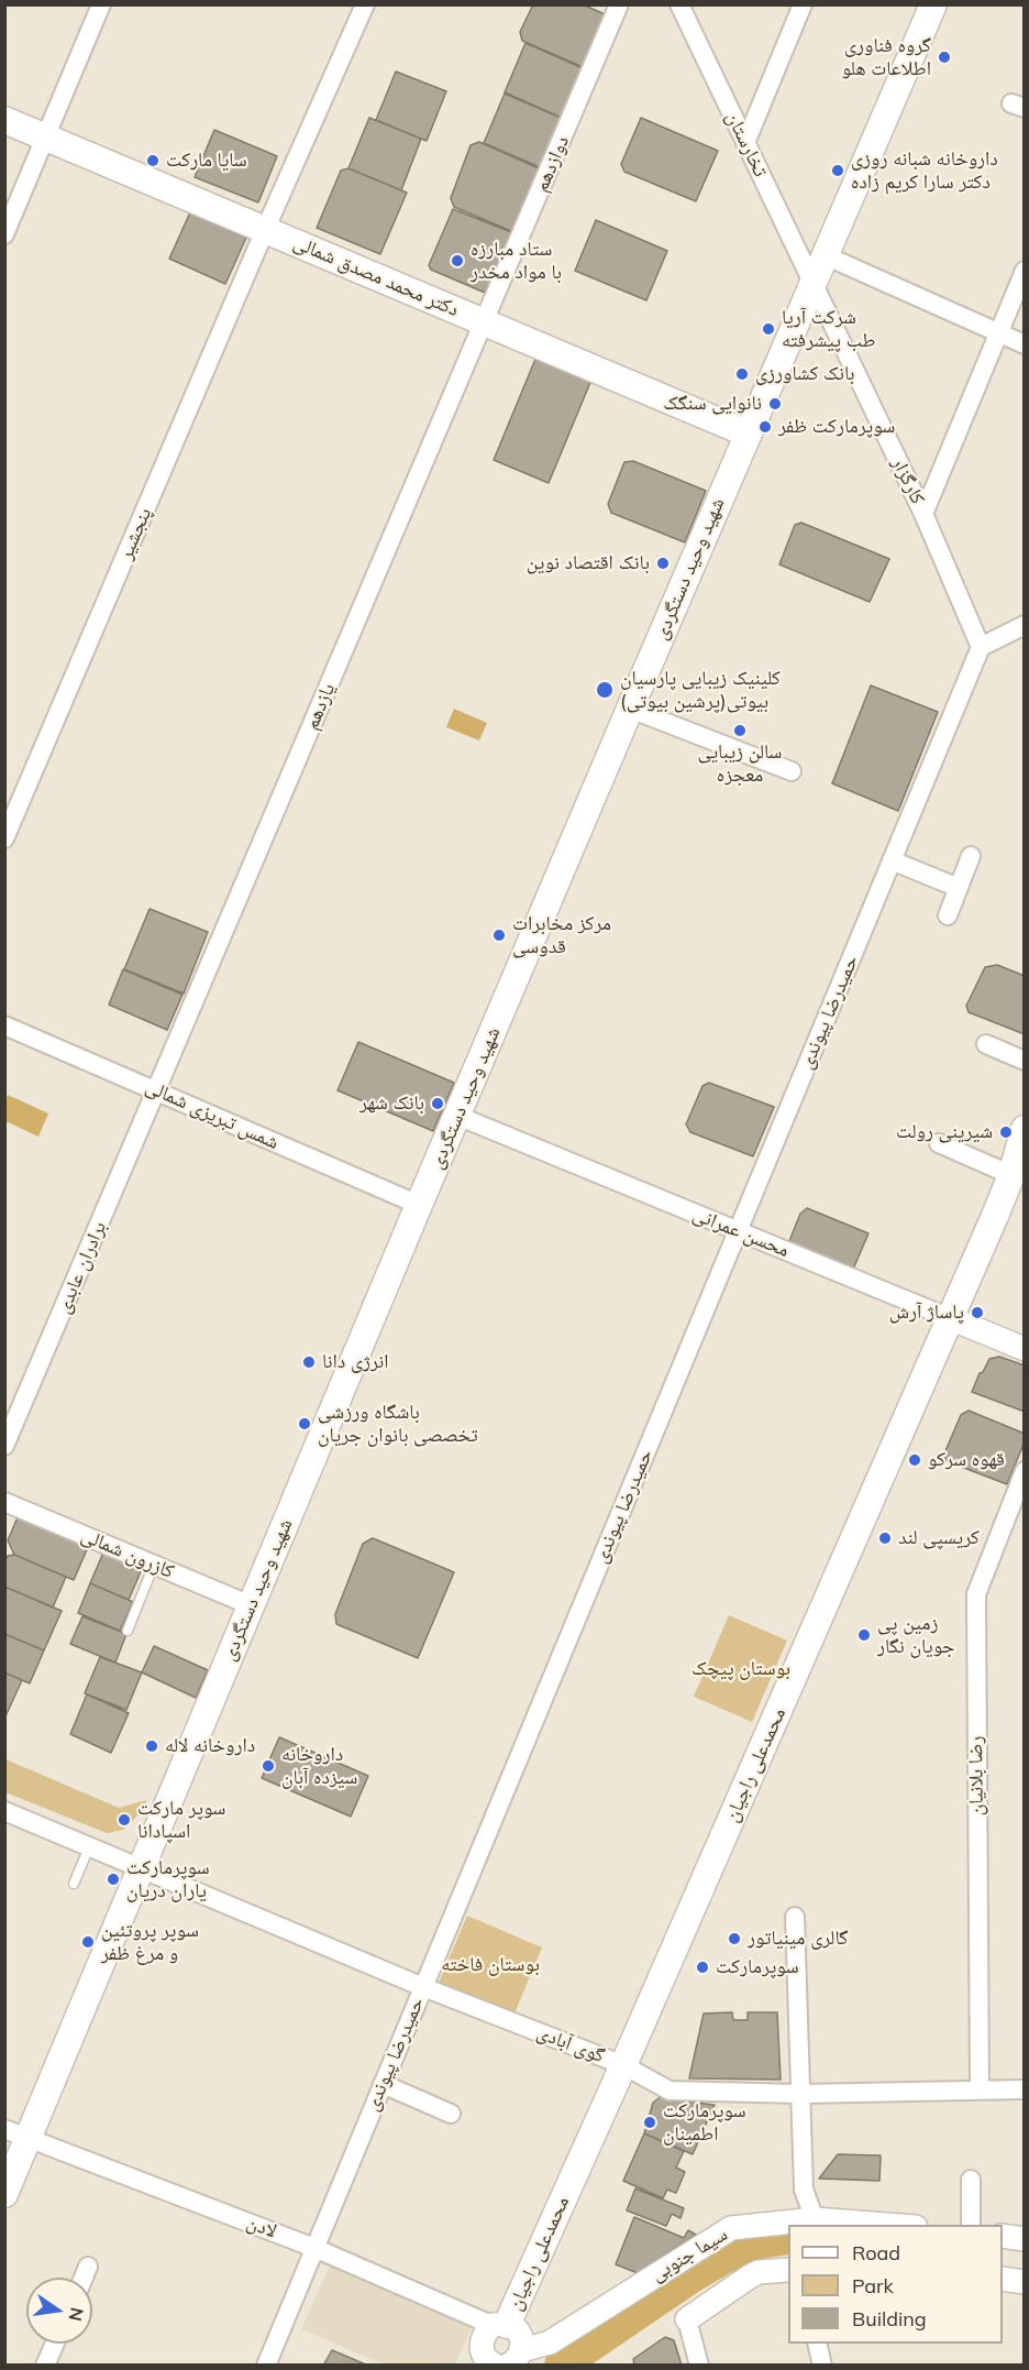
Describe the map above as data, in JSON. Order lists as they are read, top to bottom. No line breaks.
{"streets":{"main road":["دکتر محمد مصدق شمالی","شهید وحید دستگردی","محمدعلی راجیان"],"street":["تخارستان","دوازدهم","کارگزار","پنجشیر","یازدهم","حمیدرضا پیوندی","شمس تبریزی شمالی","محسن عمرانی","برادران عابدی","کازرون شمالی","رضا بلانیان","گوی آبادی","لادن","سیما جنوبی"]},"crossings":[["تخارستان","کارگزار"],["تخارستان","شهید وحید دستگردی"],["دوازدهم","دکتر محمد مصدق شمالی"],["دوازدهم","یازدهم"],["دکتر محمد مصدق شمالی","پنجشیر"],["دکتر محمد مصدق شمالی","شهید وحید دستگردی"],["دکتر محمد مصدق شمالی","یازدهم"],["کارگزار","شهید وحید دستگردی"],["کارگزار","حمیدرضا پیوندی"],["شهید وحید دستگردی","شمس تبریزی شمالی"],["شهید وحید دستگردی","محسن عمرانی"],["شهید وحید دستگردی","کازرون شمالی"],["شهید وحید دستگردی","گوی آبادی"],["شهید وحید دستگردی","لادن"],["یازدهم","شمس تبریزی شمالی"],["یازدهم","برادران عابدی"],["حمیدرضا پیوندی","محسن عمرانی"],["حمیدرضا پیوندی","گوی آبادی"],["حمیدرضا پیوندی","لادن"],["شمس تبریزی شمالی","برادران عابدی"],["محسن عمرانی","محمدعلی راجیان"],["محمدعلی راجیان","گوی آبادی"],["محمدعلی راجیان","لادن"],["محمدعلی راجیان","سیما جنوبی"],["رضا بلانیان","گوی آبادی"],["لادن","سیما جنوبی"]],"parks":["بوستان پیچک","بوستان فاخته"],"places":["گروه فناوری اطلاعات هلو","سایا مارکت","داروخانه شبانه روزی دکتر سارا کریم زاده","ستاد مبارزه با مواد مخدر","شرکت آریا طب پیشرفته","بانک کشاورزی","نانوایی سنگک","سوپرمارکت ظفر","بانک اقتصاد نوین","کلینیک زیبایی پارسیان بیوتی(پرشین بیوتی)","سالن زیبایی معجزه","مرکز مخابرات قدوسی","بانک شهر","شیرینی رولت","پاساژ آرش","انرژی دانا","باشگاه ورزشی تخصصی بانوان جریان","قهوه سرکو","کریسپی لند","زمین پی جویان نگار","داروخانه لاله","داروخانه سیزده آبان","سوپر مارکت اسپادانا","سوپرمارکت یاران دریان","گالری مینیاتور","سوپر پروتئین و مرغ ظفر","سوپرمارکت","سوپرمارکت اطمینان"],"legend":["Road","Park","Building"],"north":"right"}
